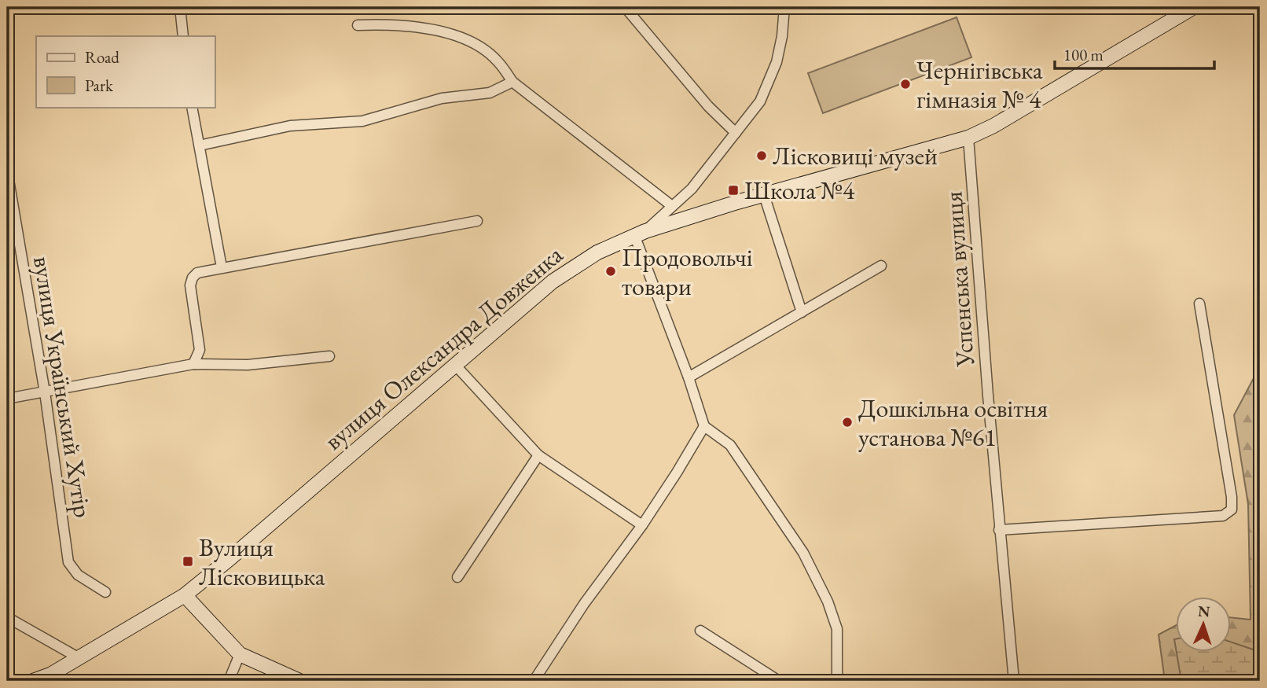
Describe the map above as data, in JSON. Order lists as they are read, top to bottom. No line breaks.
{"streets":{"main road":["вулиця Олександра Довженка"],"street":["Успенська вулиця","вулиця Український Хутір"]},"crossings":[["Успенська вулиця","вулиця Олександра Довженка"]],"places":{"other":["Чернігівська гімназія № 4","Лісковиці музей","Продовольчі товари","Дошкільна освітня установа №61"],"transit":["Школа №4","Вулиця Лісковицька"]},"legend":["Road","Park"],"scale_bar":"100 m","north":"top"}
